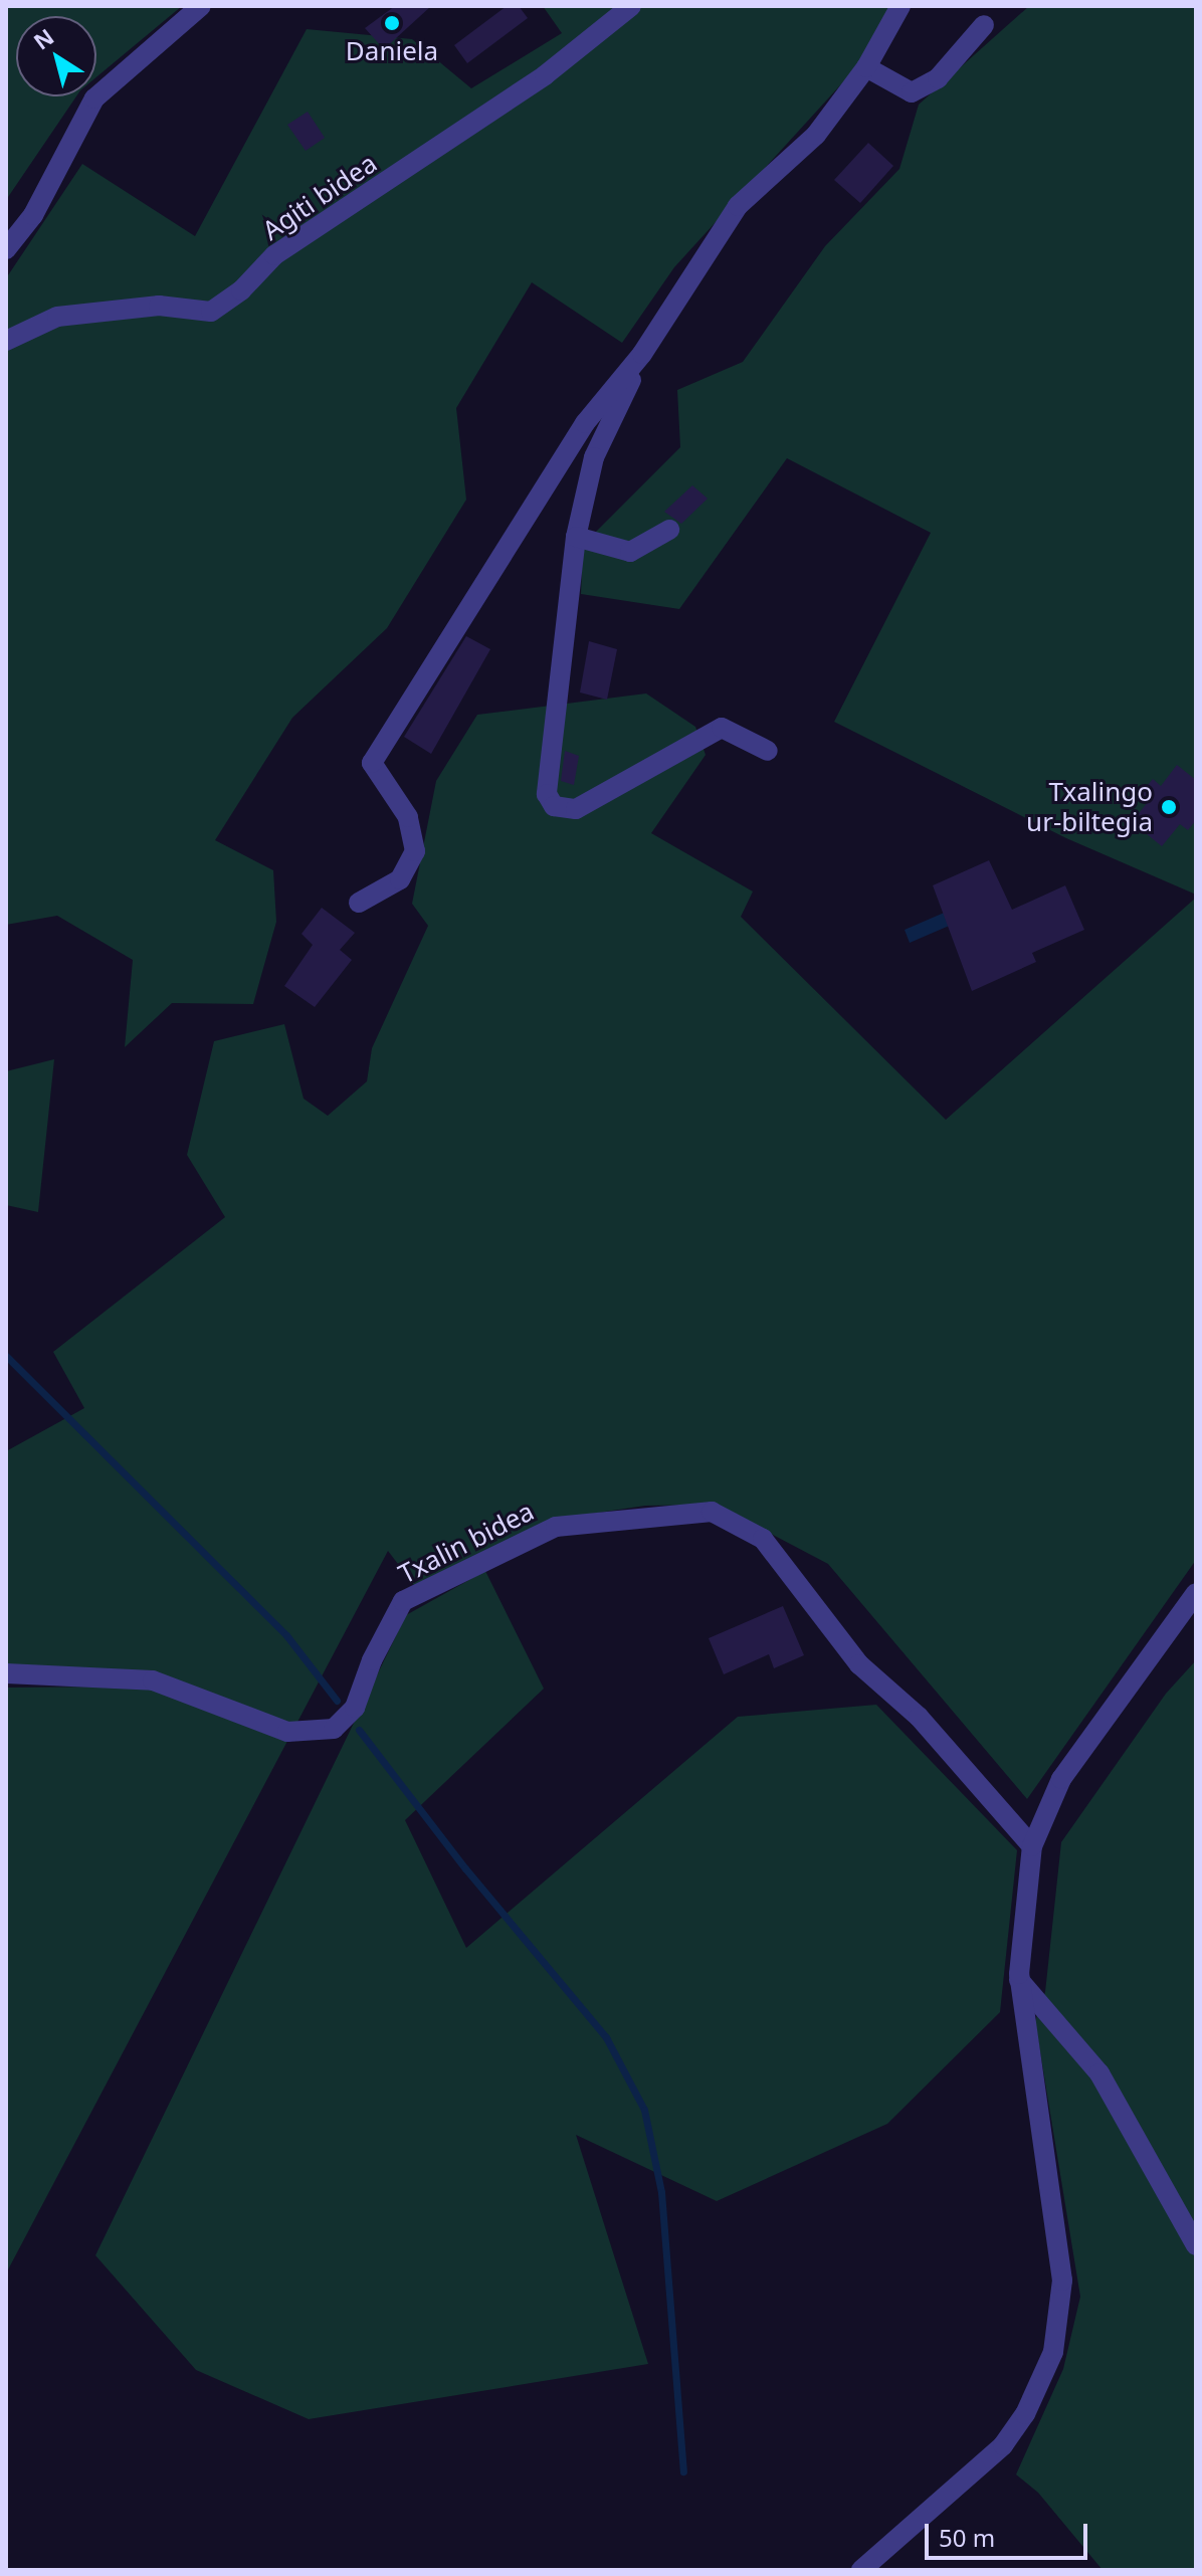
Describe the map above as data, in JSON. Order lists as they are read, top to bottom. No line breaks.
{"streets":{"street":["Agiti bidea","Txalin bidea"]},"places":["Daniela","Txalingo ur-biltegia"],"scale_bar":"50 m","north":"top left"}
